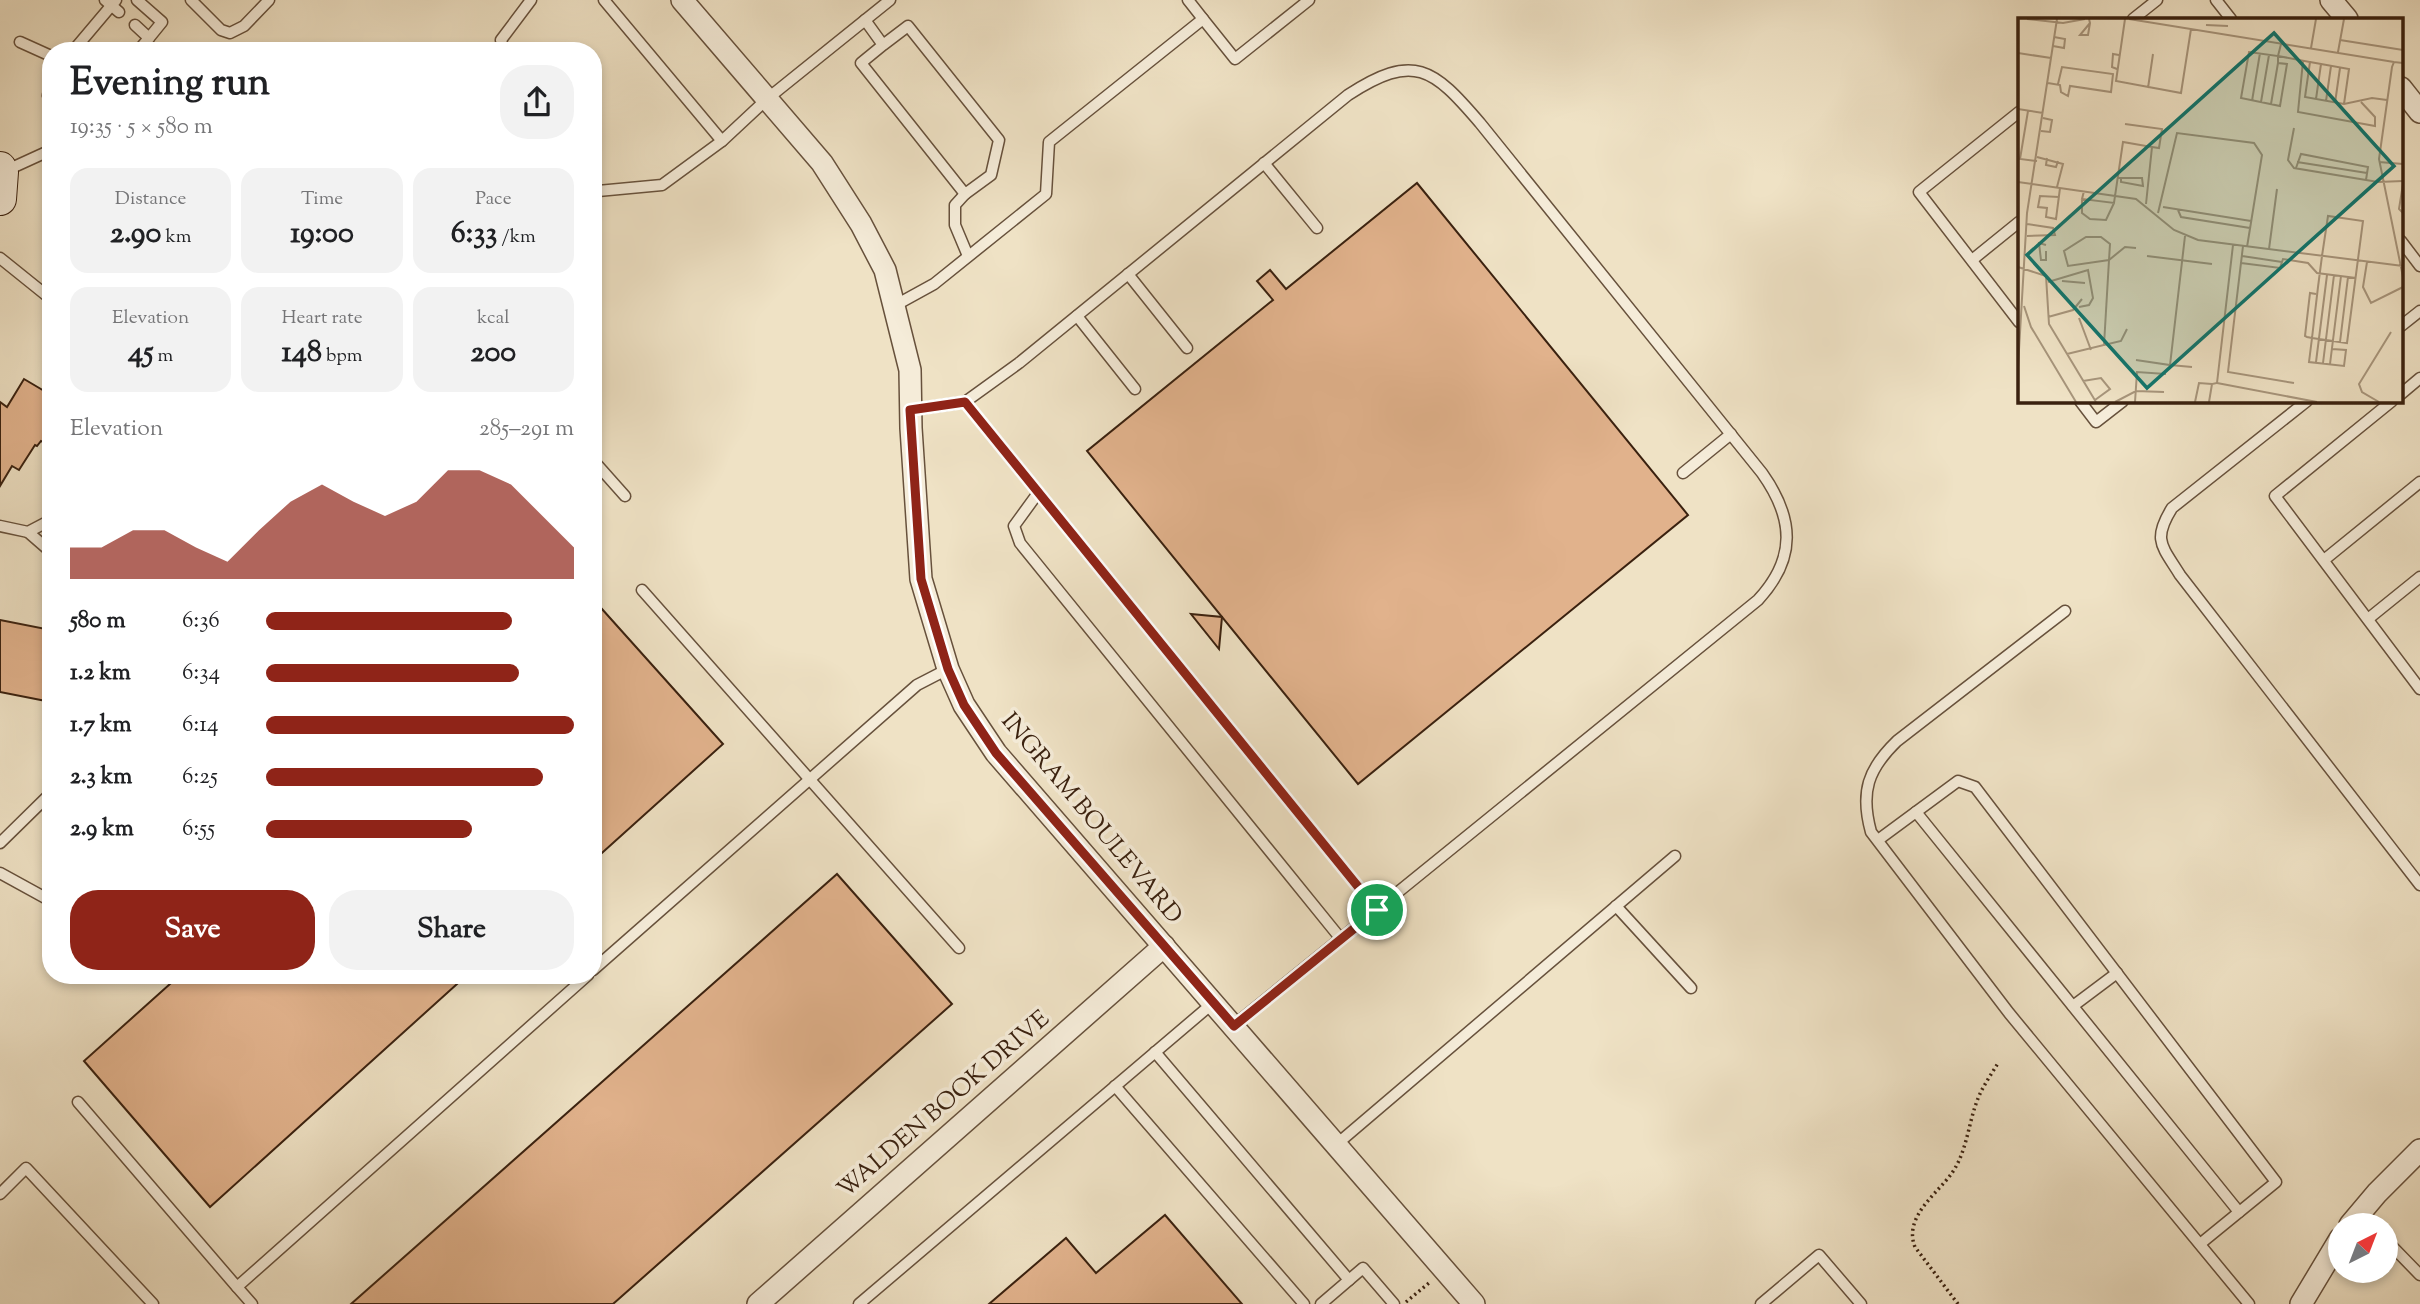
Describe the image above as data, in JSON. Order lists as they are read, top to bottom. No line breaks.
{"streets":{"street":["INGRAM BOULEVARD","WALDEN BOOK DRIVE"]},"crossings":[["INGRAM BOULEVARD","WALDEN BOOK DRIVE"]],"north":"top right","page":{"heading":["Evening run","19:35 · 5 × 580 m"],"stats":[["Distance","2.90 km"],["Time","19:00"],["Pace","6:33 /km"],["Elevation","45 m"],["Heart rate","148 bpm"],["kcal","200"]],"chart":["Elevation","285–291 m"],"list":[{"name":"580 m","note":"6:36"},{"name":"1.2 km","note":"6:34"},{"name":"1.7 km","note":"6:14"},{"name":"2.3 km","note":"6:25"},{"name":"2.9 km","note":"6:55"}],"buttons":["Save","Share"]}}
